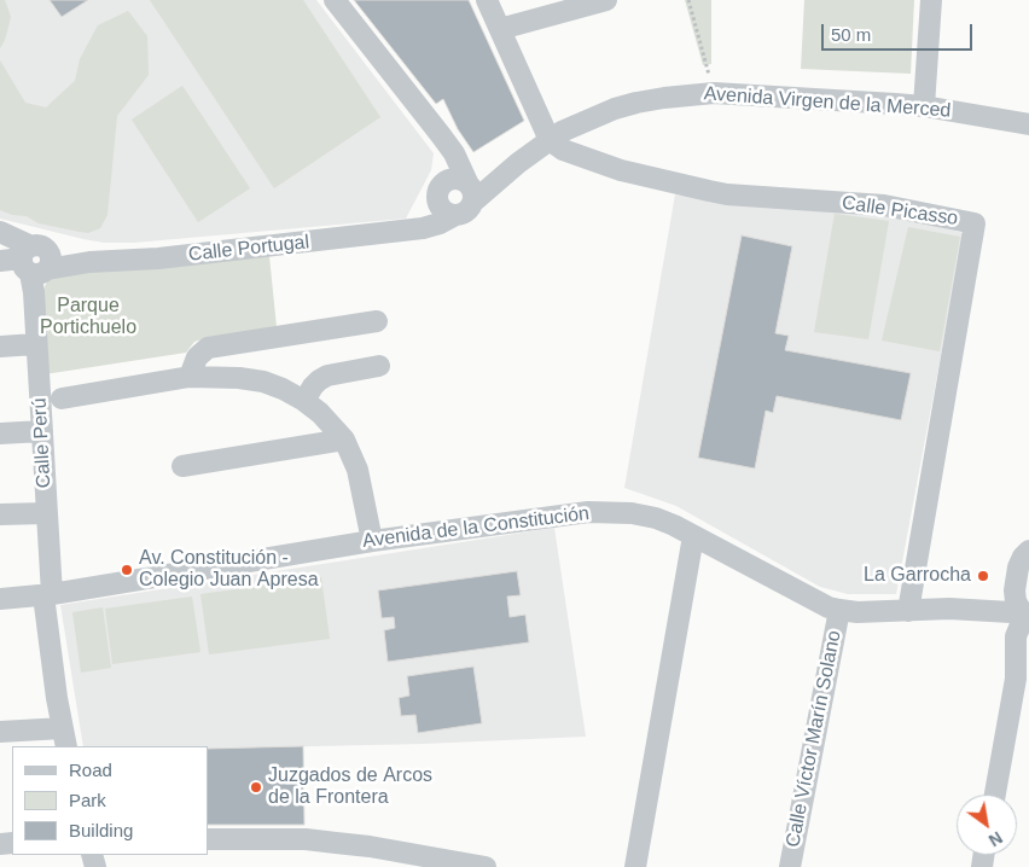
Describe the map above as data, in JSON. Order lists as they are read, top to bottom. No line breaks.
{"streets":{"street":["Avenida Virgen de la Merced","Calle Picasso","Calle Portugal","Calle Perú","Avenida de la Constitución","Calle Víctor Marín Solano"]},"crossings":[["Avenida Virgen de la Merced","Calle Picasso"],["Avenida Virgen de la Merced","Calle Portugal"],["Calle Picasso","Avenida de la Constitución"],["Calle Portugal","Calle Perú"],["Calle Perú","Avenida de la Constitución"],["Avenida de la Constitución","Calle Víctor Marín Solano"]],"parks":["Parque Portichuelo"],"places":["Av. Constitución - Colegio Juan Apresa","La Garrocha","Juzgados de Arcos de la Frontera"],"legend":["Road","Park","Building"],"scale_bar":"50 m","north":"bottom right"}
